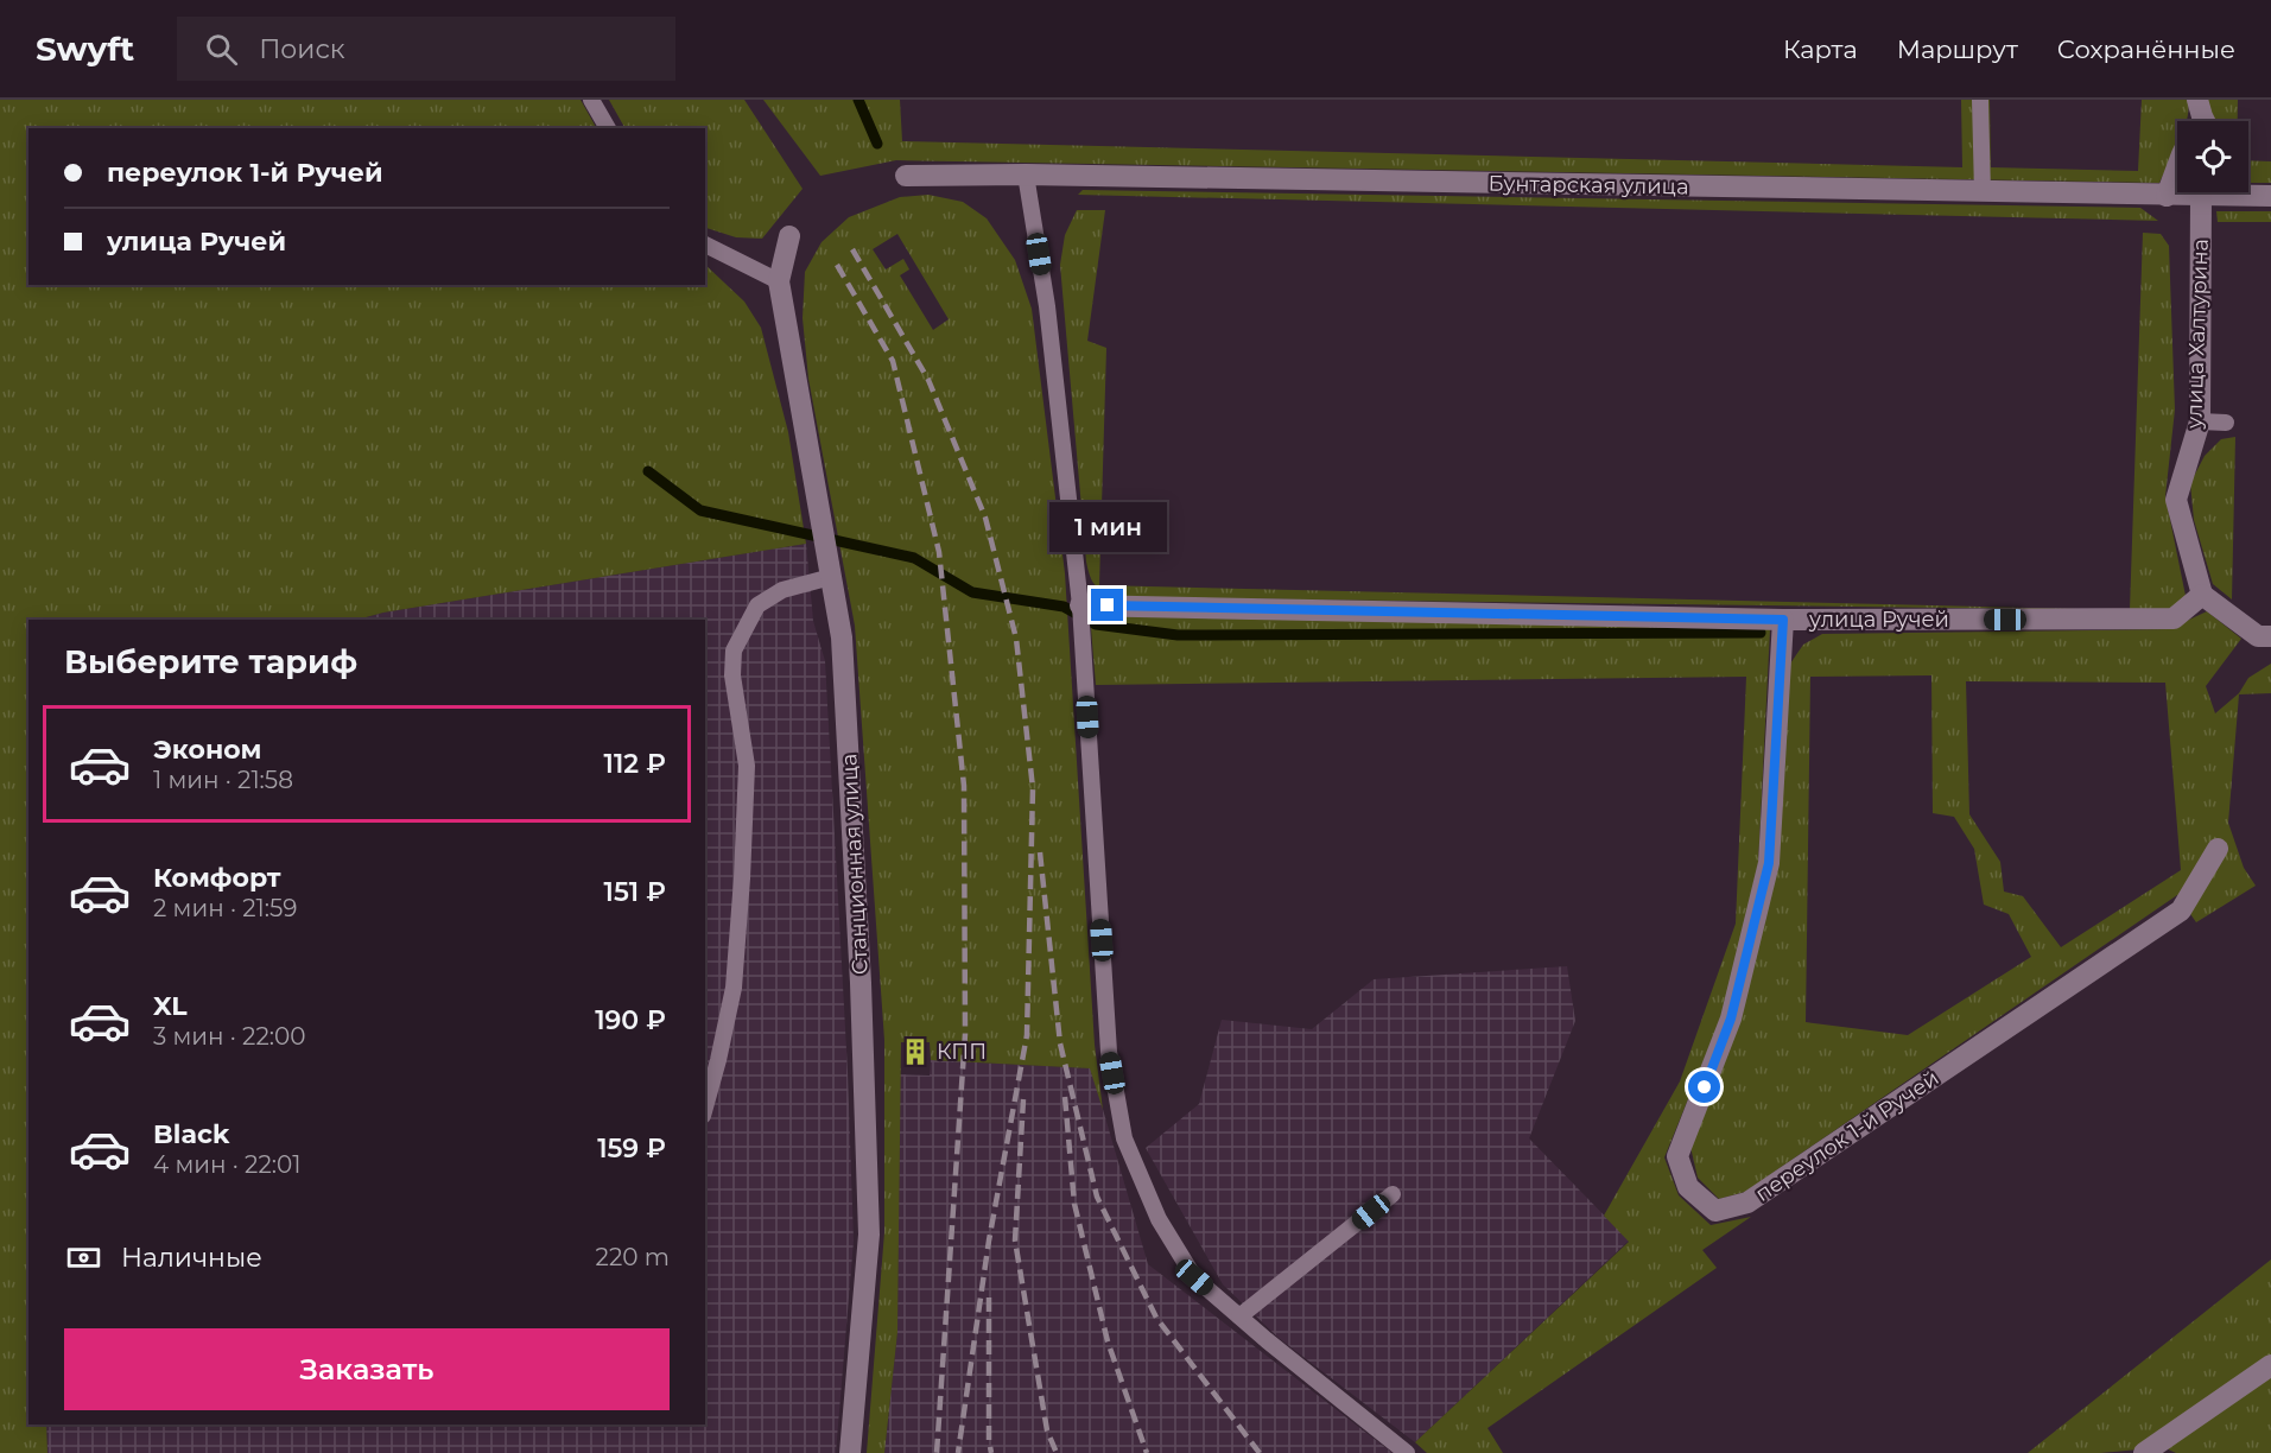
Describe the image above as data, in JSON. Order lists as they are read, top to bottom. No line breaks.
{"streets":{"street":["Бунтарская улица","улица Халтурина","улица Ручей","Станционная улица","переулок 1-й Ручей"]},"crossings":[["Бунтарская улица","улица Халтурина"],["улица Халтурина","улица Ручей"],["улица Ручей","переулок 1-й Ручей"]],"places":{"building":["КПП"]},"page":{"header":"Swyft","search":"Поиск","nav":["Карта","Маршрут","Сохранённые"],"banner":["переулок 1-й Ручей","улица Ручей"],"bubble":"1 мин","heading":"Выберите тариф","list":[{"name":"Эконом","note":"1 мин · 21:58","value":"112 ₽"},{"name":"Комфорт","note":"2 мин · 21:59","value":"151 ₽"},{"name":"XL","note":"3 мин · 22:00","value":"190 ₽"},{"name":"Black","note":"4 мин · 22:01","value":"159 ₽"}],"pay":["Наличные","220 m"],"buttons":"Заказать"}}
